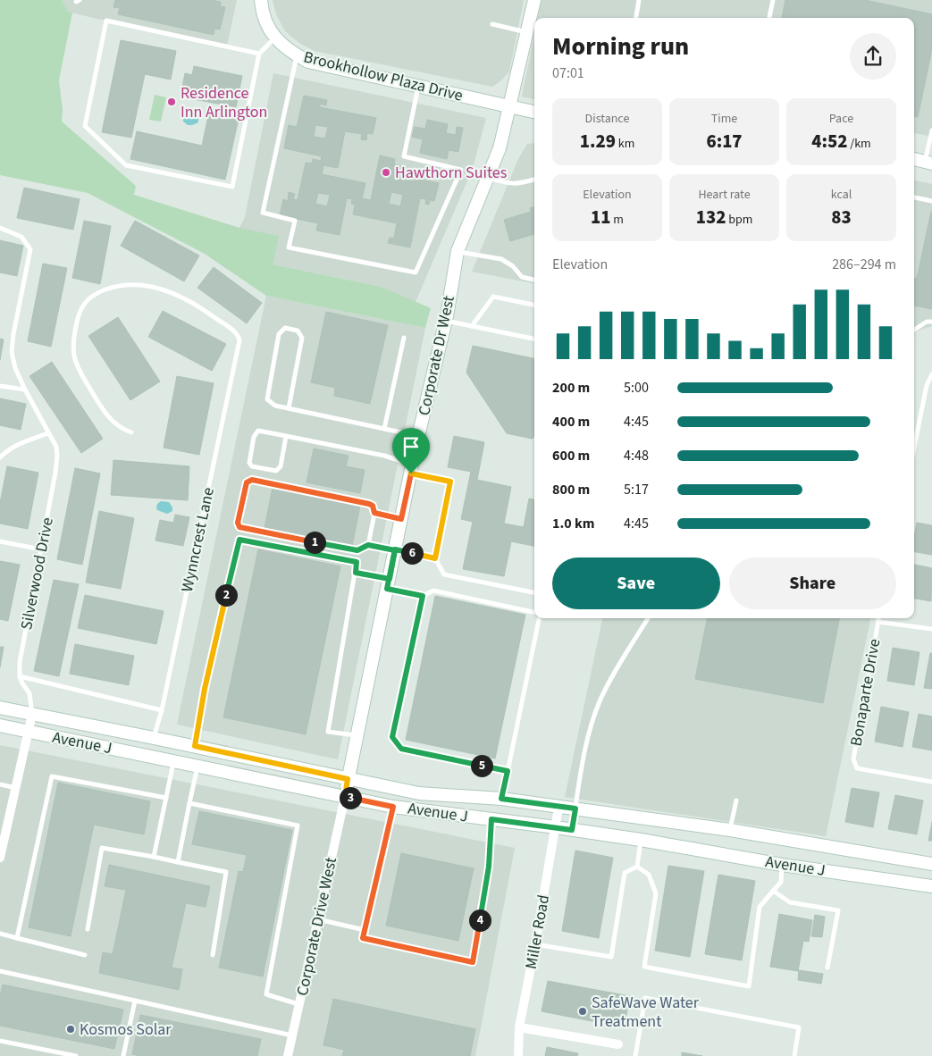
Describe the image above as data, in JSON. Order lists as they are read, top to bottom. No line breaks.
{"streets":{"street":["Brookhollow Plaza Drive","Corporate Dr West","Avenue J","Corporate Drive West","Miller Road"],"lane":["Wynncrest Lane","Silverwood Drive","Bonaparte Drive"]},"crossings":[["Brookhollow Plaza Drive","Corporate Dr West"],["Corporate Dr West","Avenue J"],["Corporate Dr West","Corporate Drive West"],["Wynncrest Lane","Avenue J"],["Avenue J","Corporate Drive West"],["Avenue J","Miller Road"]],"places":["Residence Inn Arlington","Hawthorn Suites","SafeWave Water Treatment","Kosmos Solar"],"page":{"heading":["Morning run","07:01"],"stats":[["Distance","1.29 km"],["Time","6:17"],["Pace","4:52 /km"],["Elevation","11 m"],["Heart rate","132 bpm"],["kcal","83"]],"chart":["Elevation","286–294 m"],"list":[{"name":"200 m","note":"5:00"},{"name":"400 m","note":"4:45"},{"name":"600 m","note":"4:48"},{"name":"800 m","note":"5:17"},{"name":"1.0 km","note":"4:45"}],"pins":["1","6","2","5","3","4"],"buttons":["Save","Share"]}}
